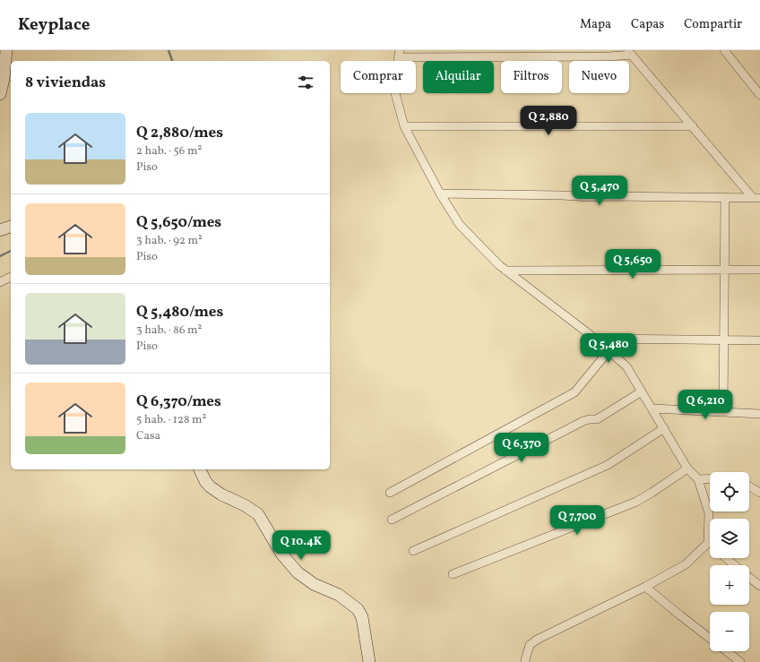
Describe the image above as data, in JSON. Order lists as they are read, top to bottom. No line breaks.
{"page":{"header":"Keyplace","nav":["Mapa","Capas","Compartir"],"chip":["Comprar","Alquilar","Filtros","Nuevo"],"heading":"8 viviendas","list":[{"name":"Q 2,880/mes","note":"2 hab. · 56 m² · Piso"},{"name":"Q 5,650/mes","note":"3 hab. · 92 m² · Piso"},{"name":"Q 5,480/mes","note":"3 hab. · 86 m² · Piso"},{"name":"Q 6,370/mes","note":"5 hab. · 128 m² · Casa"}],"price":["Q 2,880","Q 5,470","Q 5,650","Q 5,480","Q 6,210","Q 6,370","Q 7,700","Q 10.4K"],"map_buttons":["+","−"]}}
